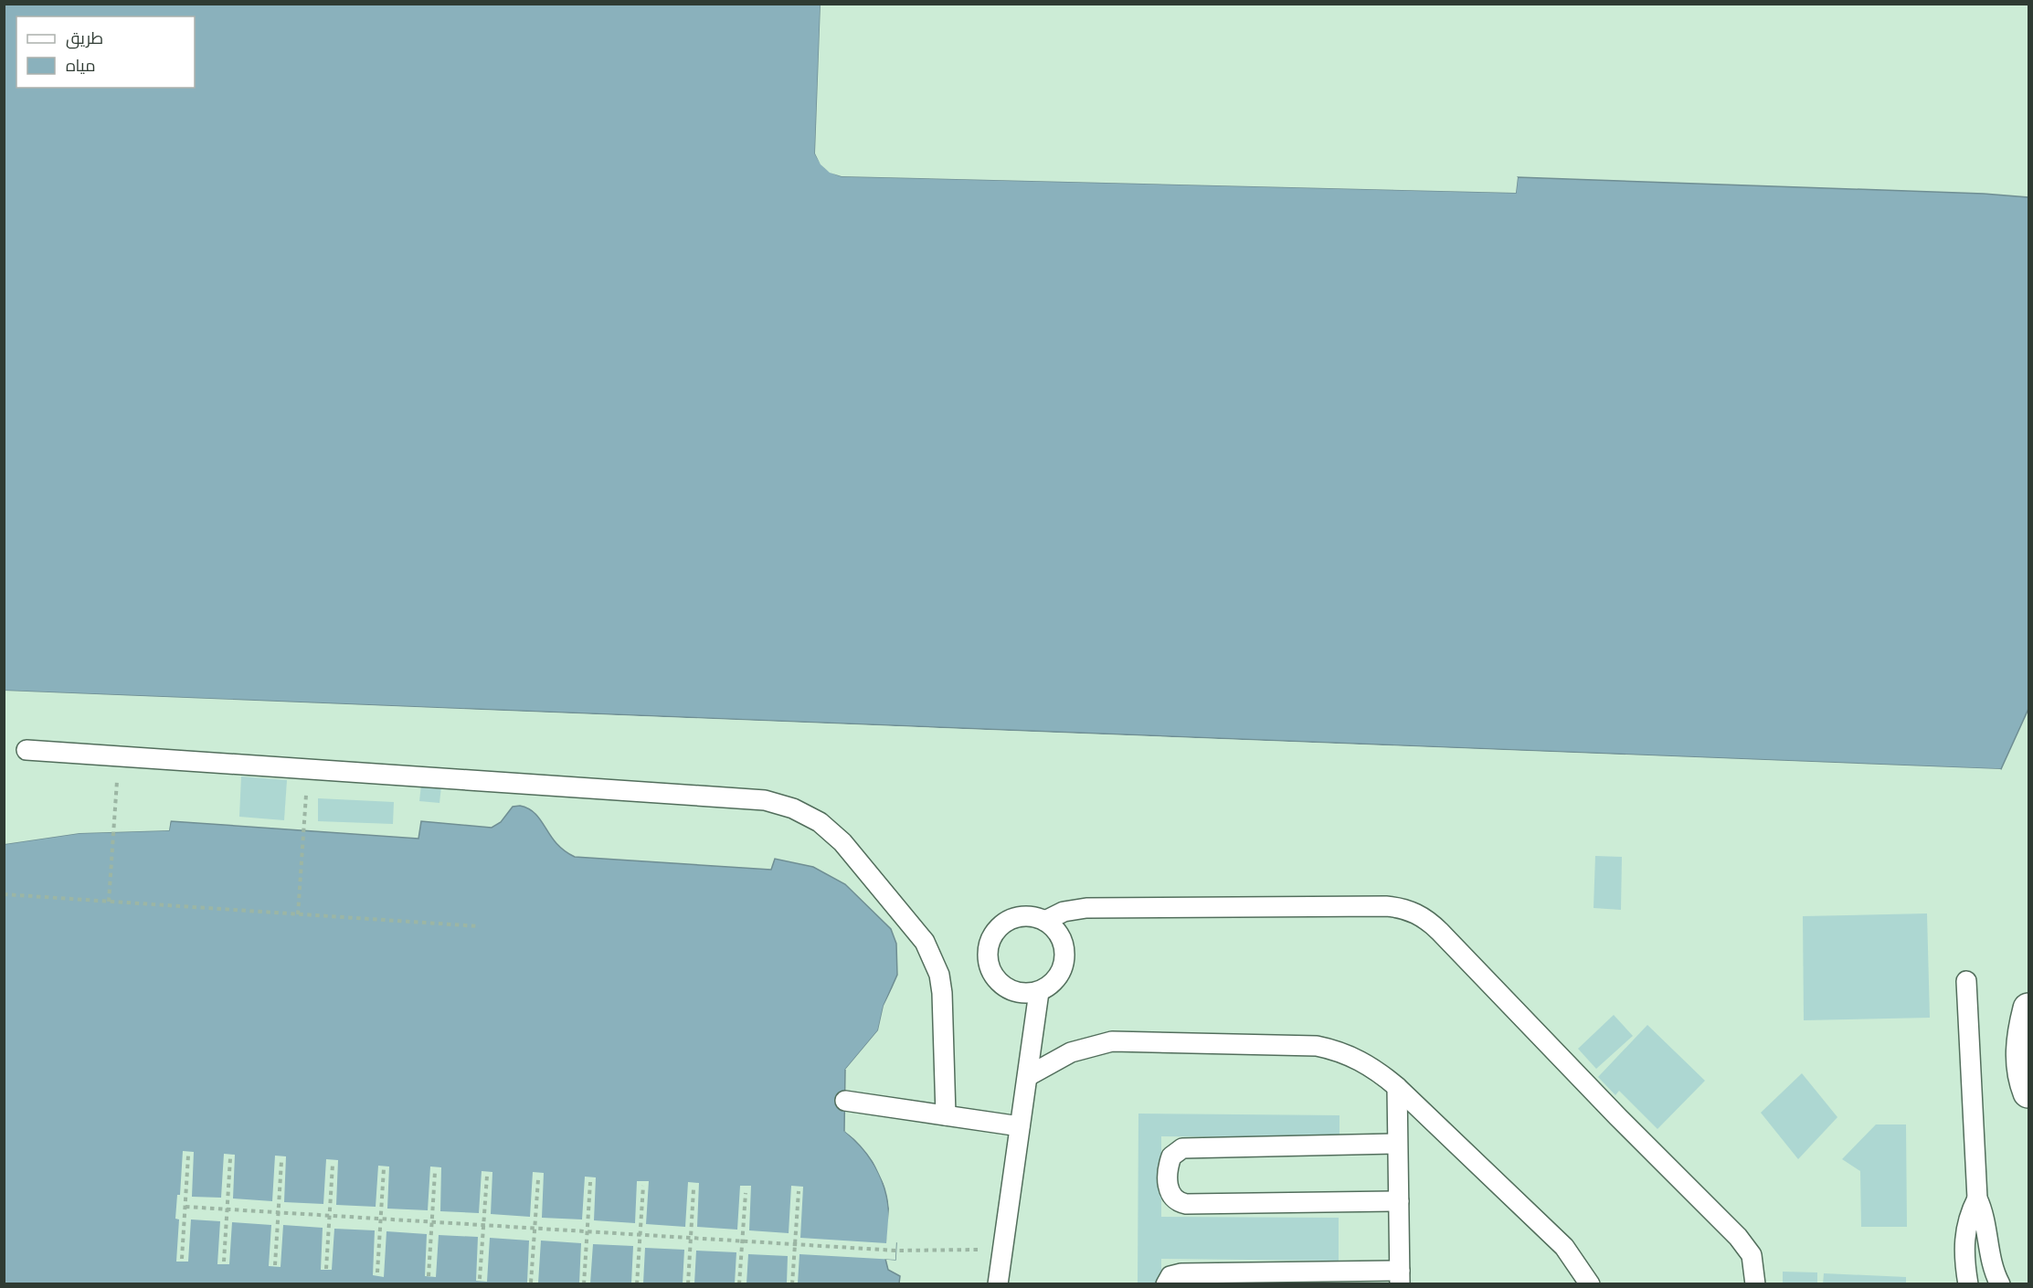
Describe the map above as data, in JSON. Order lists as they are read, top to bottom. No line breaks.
{"legend":["طريق","مياه"]}
